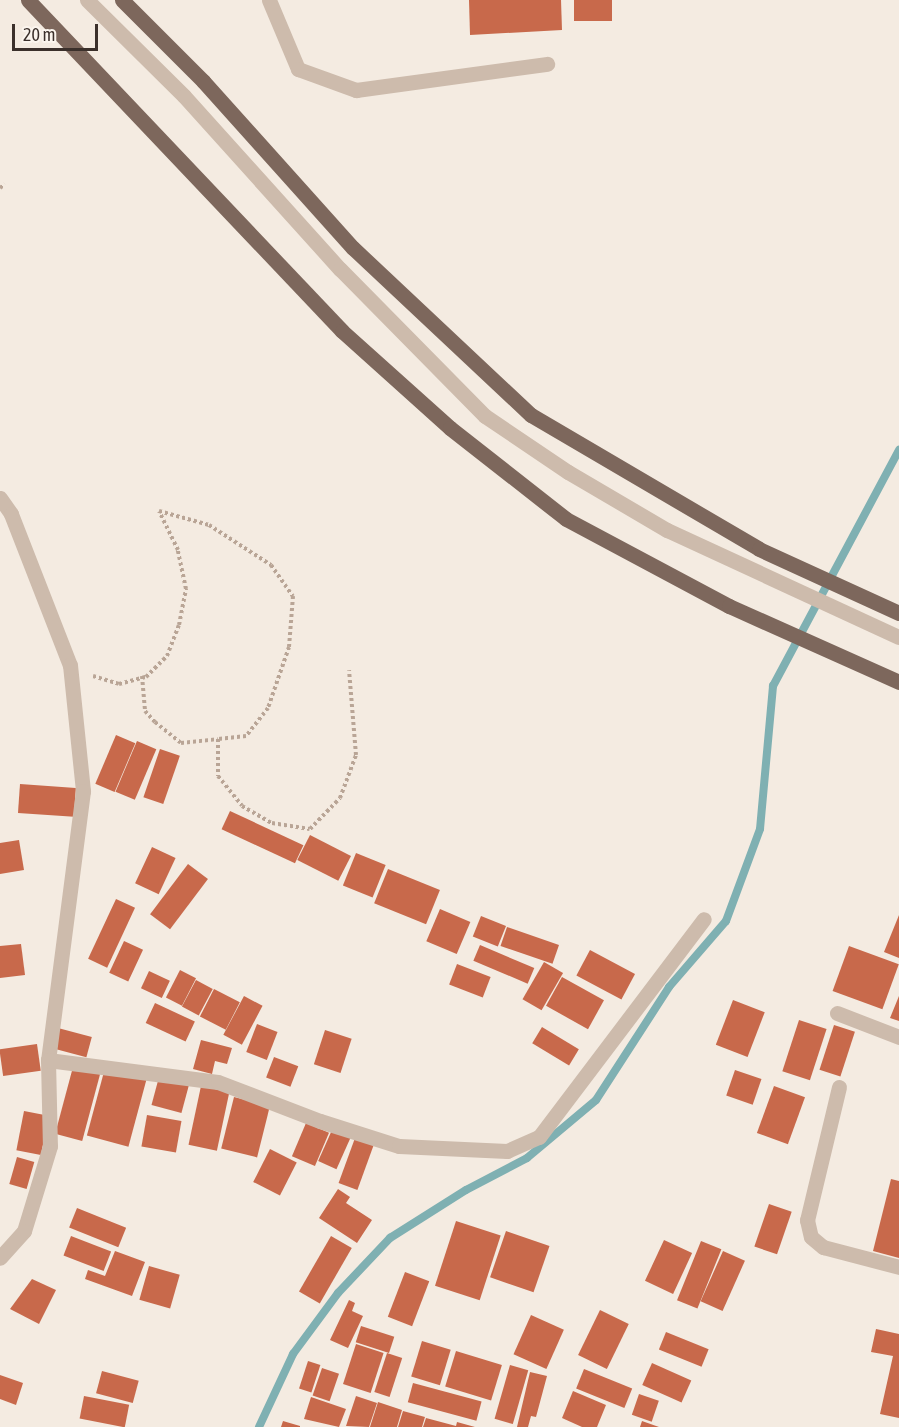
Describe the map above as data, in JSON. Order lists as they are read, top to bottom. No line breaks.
{"scale_bar":"20 m"}
